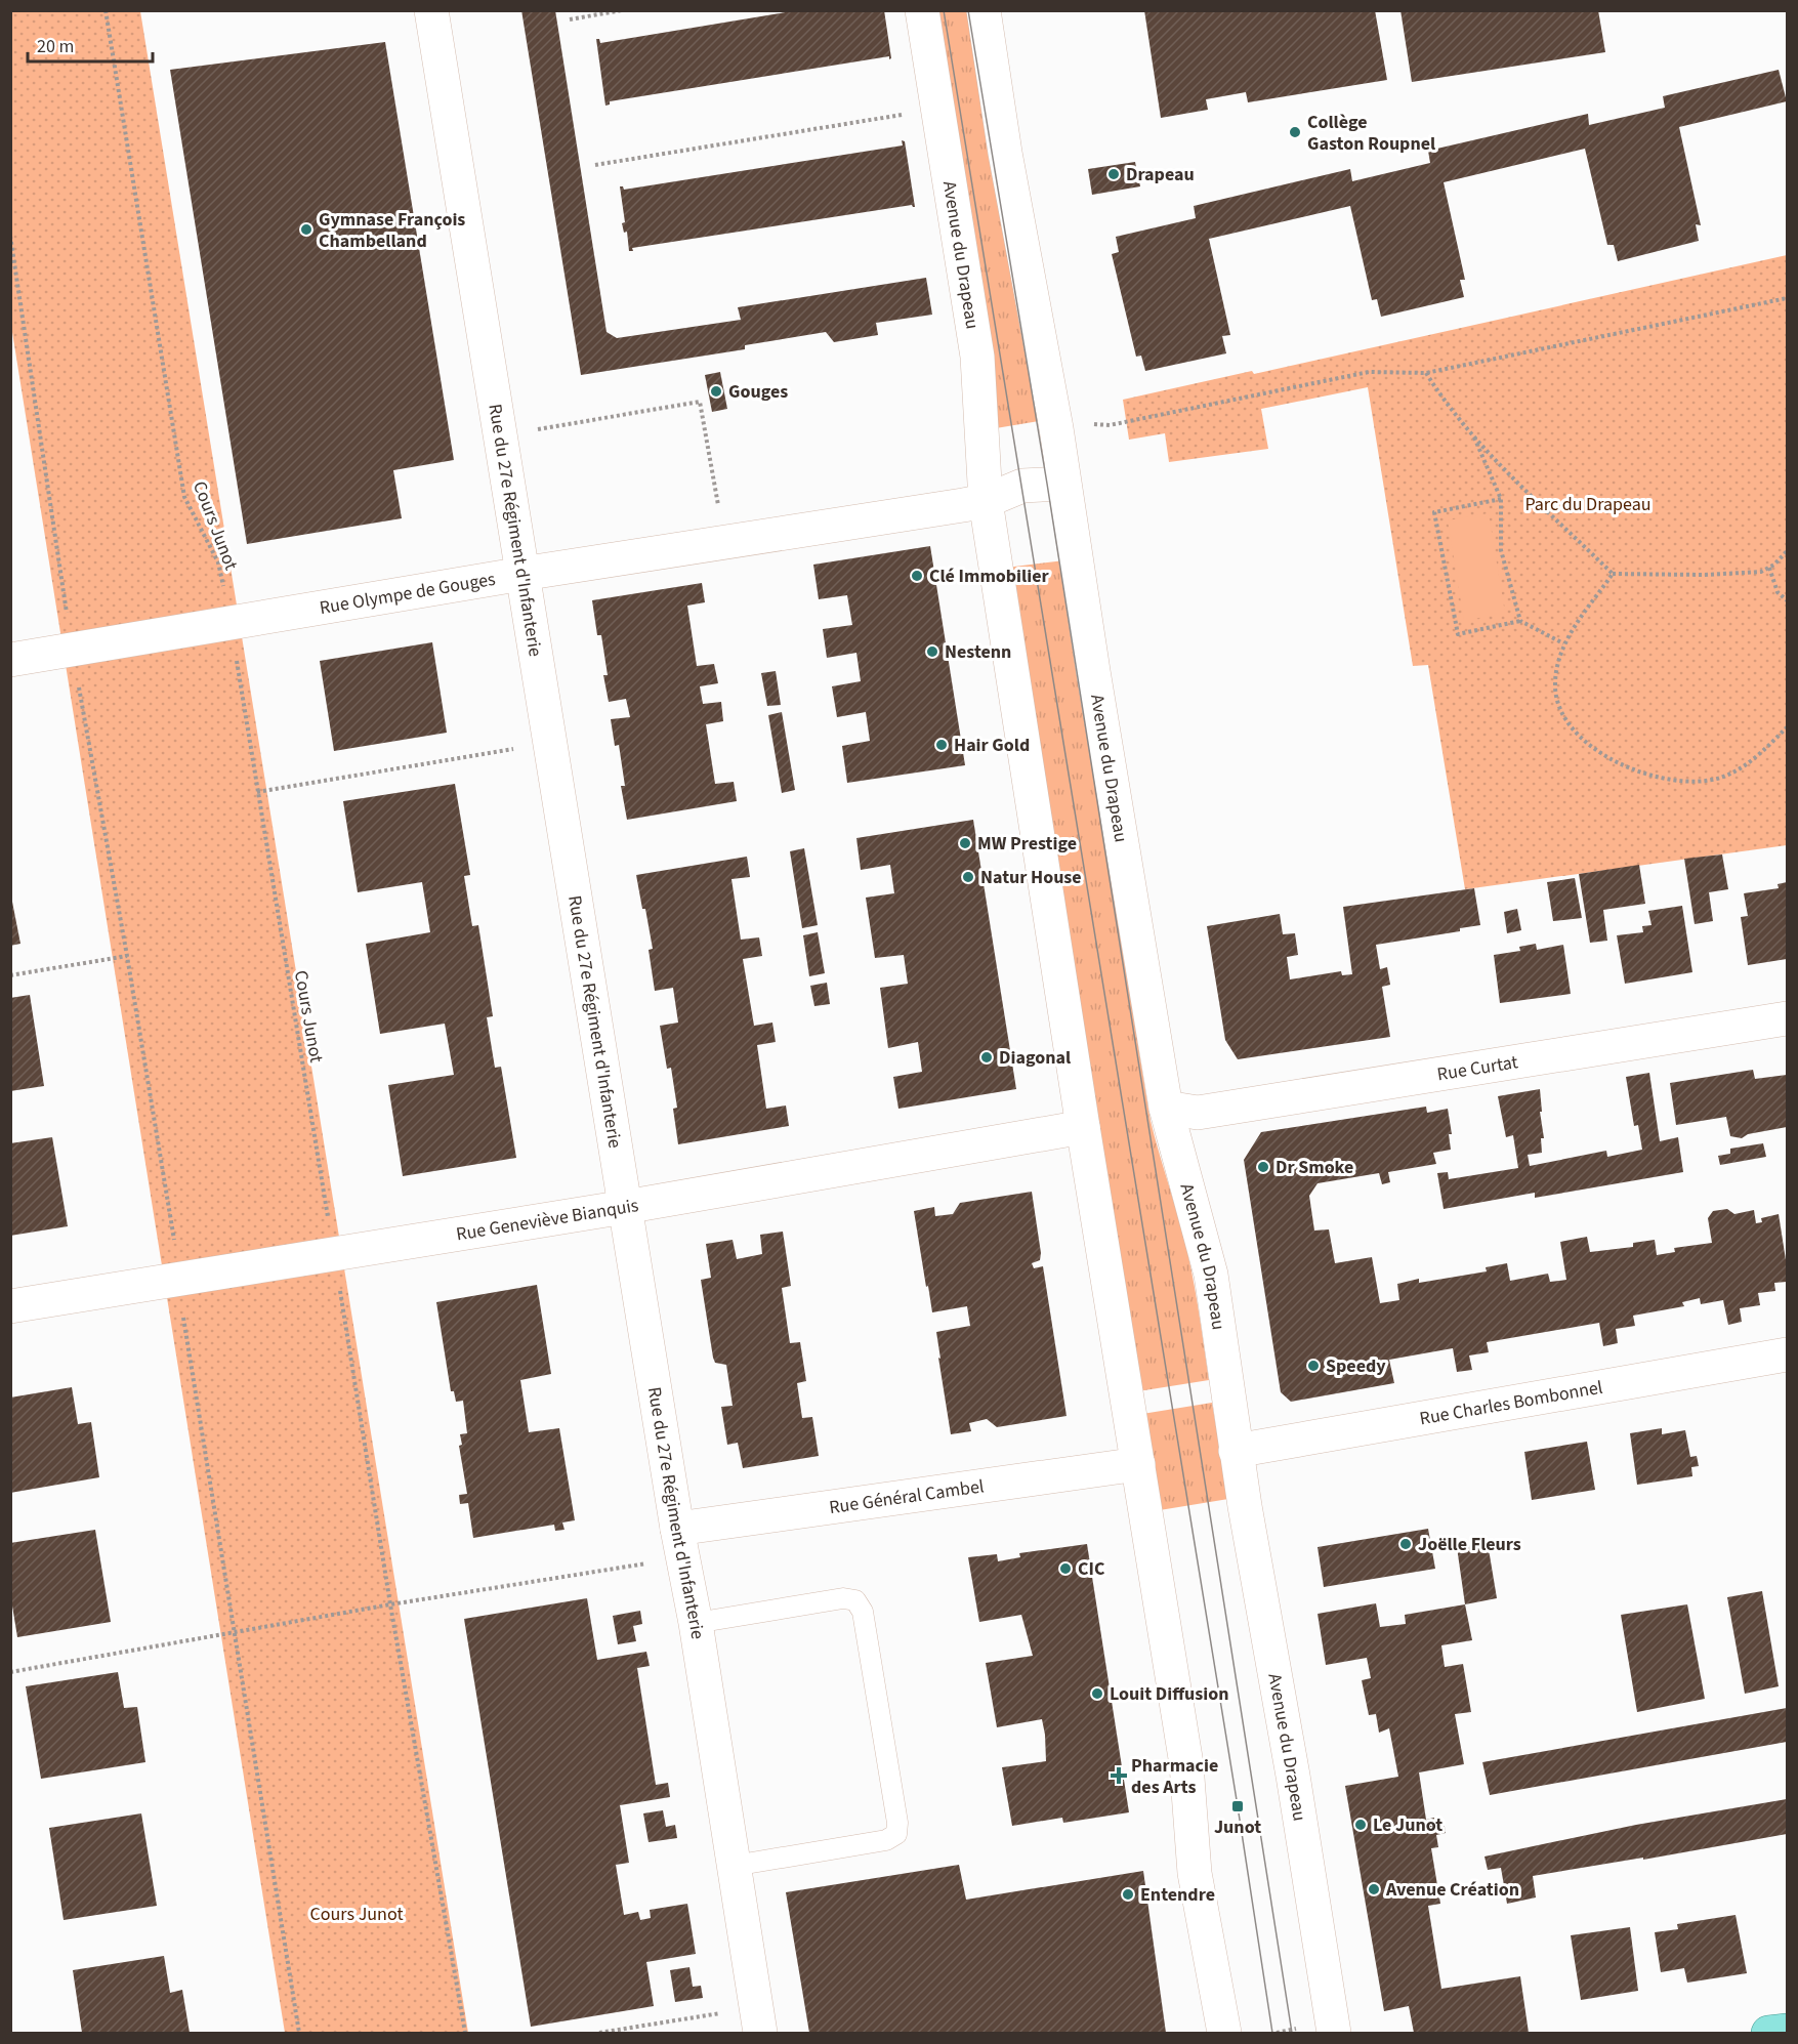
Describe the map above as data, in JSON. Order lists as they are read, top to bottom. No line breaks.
{"streets":{"street":["Avenue du Drapeau","Rue du 27e Régiment d'Infanterie","Rue Olympe de Gouges","Rue Curtat","Rue Geneviève Bianquis","Rue Charles Bombonnel","Rue Général Cambel"],"path":["Cours Junot"]},"crossings":[["Avenue du Drapeau","Rue Olympe de Gouges"],["Avenue du Drapeau","Rue Curtat"],["Avenue du Drapeau","Rue Geneviève Bianquis"],["Avenue du Drapeau","Rue Charles Bombonnel"],["Avenue du Drapeau","Rue Général Cambel"],["Cours Junot","Rue Olympe de Gouges"],["Cours Junot","Rue Geneviève Bianquis"],["Rue du 27e Régiment d'Infanterie","Rue Olympe de Gouges"],["Rue du 27e Régiment d'Infanterie","Rue Geneviève Bianquis"],["Rue du 27e Régiment d'Infanterie","Rue Général Cambel"]],"parks":["Parc du Drapeau","Cours Junot"],"places":{"other":["Collège Gaston Roupnel","Drapeau","Gymnase François Chambelland","Gouges","Clé Immobilier","Nestenn","Hair Gold","MW Prestige","Natur House","Diagonal","Dr Smoke","Speedy","Joëlle Fleurs","CIC","Louit Diffusion","Le Junot","Avenue Création","Entendre"],"health":["Pharmacie des Arts"],"transit":["Junot"]},"scale_bar":"20 m"}
